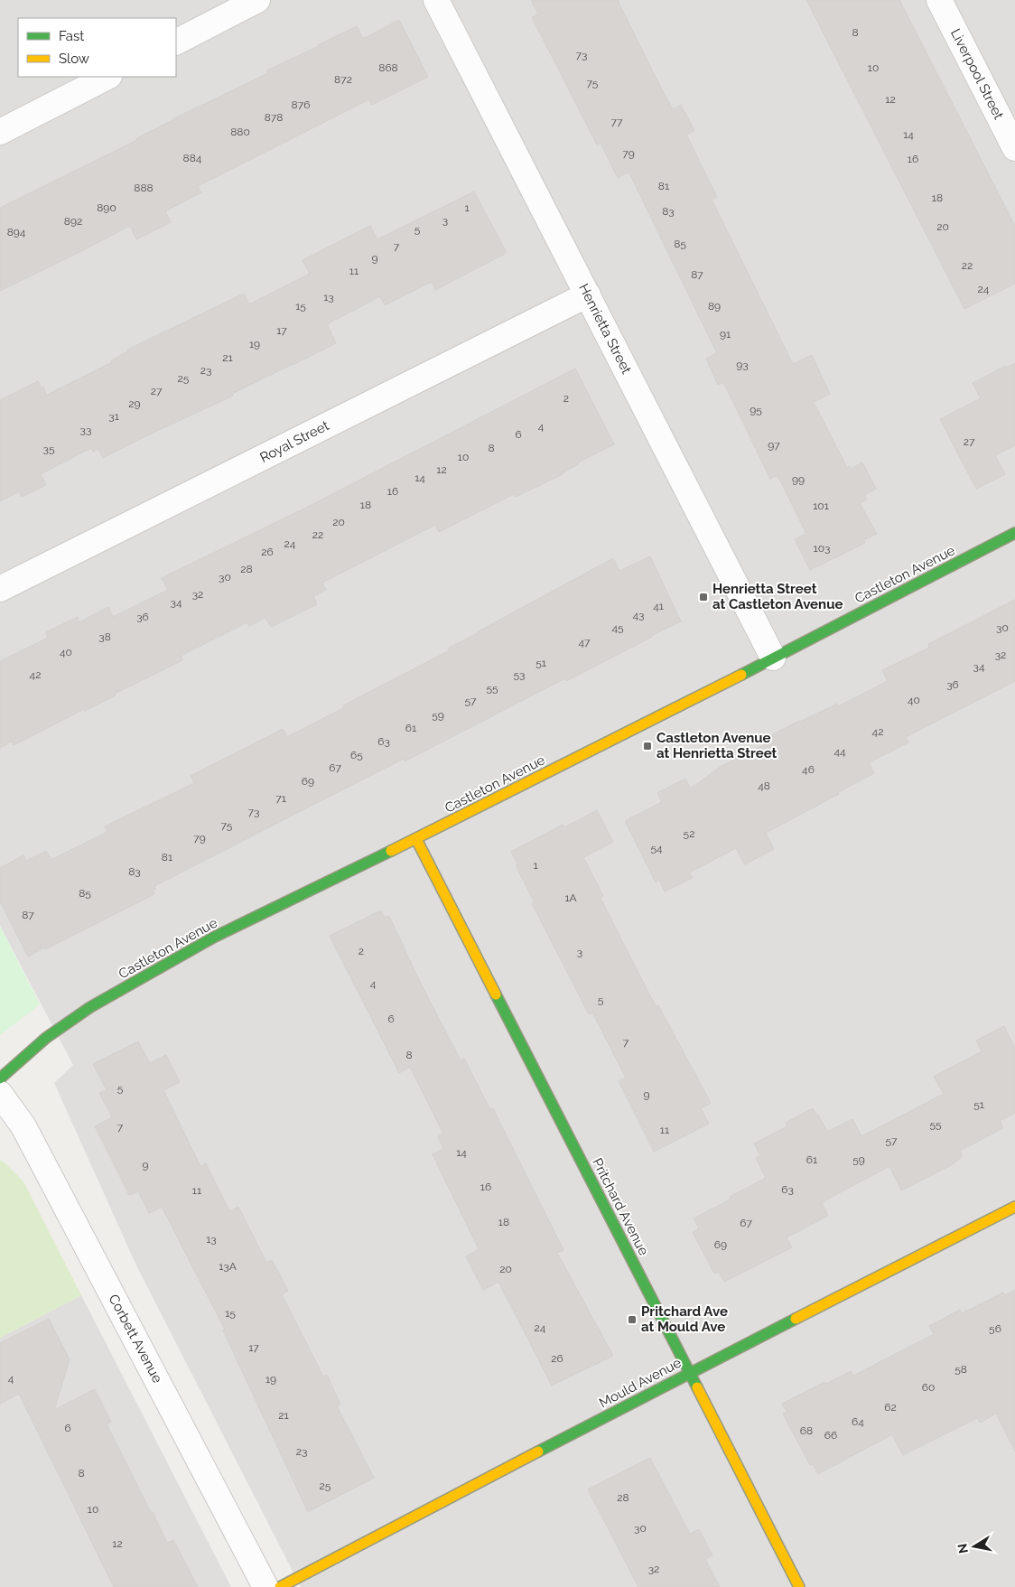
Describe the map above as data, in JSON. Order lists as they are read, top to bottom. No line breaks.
{"streets":{"street":["Liverpool Street","Henrietta Street","Royal Street","Castleton Avenue","Pritchard Avenue","Corbett Avenue","Mould Avenue"]},"crossings":[["Henrietta Street","Royal Street"],["Henrietta Street","Castleton Avenue"],["Castleton Avenue","Pritchard Avenue"],["Pritchard Avenue","Mould Avenue"]],"places":{"transit":["Henrietta Street at Castleton Avenue","Castleton Avenue at Henrietta Street","Pritchard Ave at Mould Ave"]},"house_numbers":["8","73","868","10","872","75","12","876","878","77","880","14","79","884","16","81","888","18","890","1","83","3","892","20","5","894","85","7","9","22","11","87","24","13","15","89","17","91","19","21","93","23","25","27","2","29","95","31","4","33","6","27","97","8","35","10","12","14","99","16","18","101","20","22","24","103","26","28","30","32","34","41","43","36","45","30","38","47","40","32","51","34","42","53","36","55","40","57","59","61","42","63","44","65","67","46","69","48","71","73","75","52","79","54","81","1","83","85","1A","87","2","3","4","5","6","7","8","5","9","51","55","7","11","57","14","61","59","9","16","63","11","18","67","13","69","13A","20","15","24","56","17","26","58","4","19","60","62","21","64","6","68","66","23","8","25","28","10","30","12","32"],"legend":["Fast","Slow"],"north":"left"}
